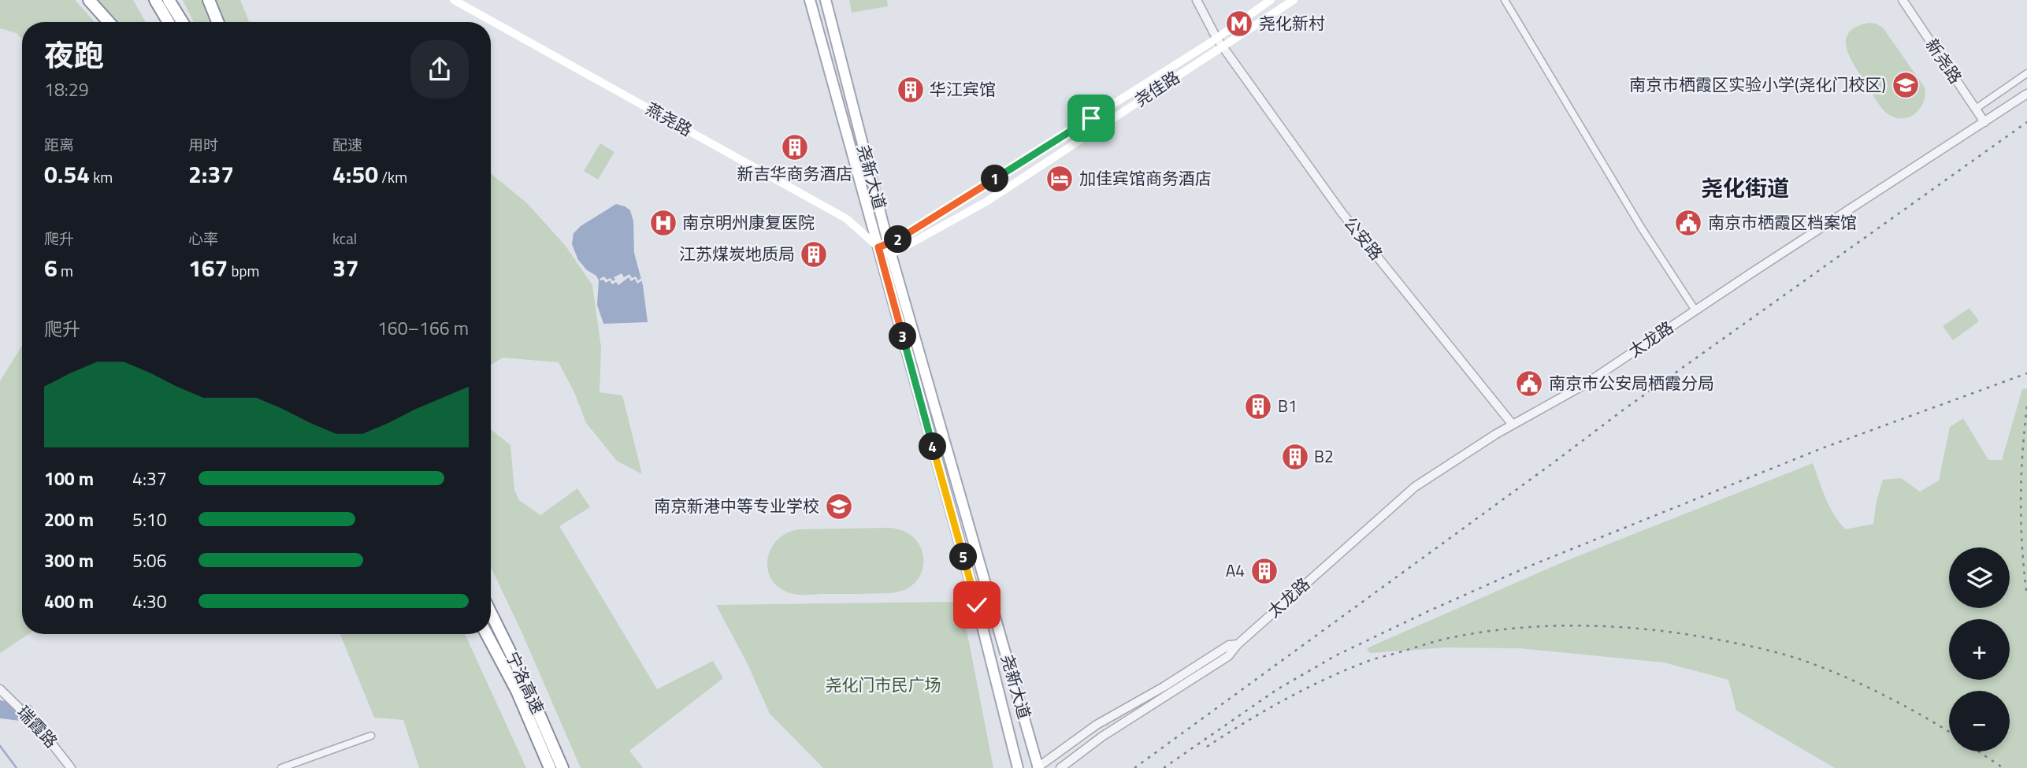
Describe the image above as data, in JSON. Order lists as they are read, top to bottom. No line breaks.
{"streets":{"highway":["宁洛高速"],"main road":["尧佳路","燕尧路","尧新大道"],"street":["新尧路","公安路","太龙路","瑞霞路"]},"crossings":[["新尧路","太龙路"],["尧佳路","尧新大道"],["尧佳路","公安路"],["燕尧路","尧新大道"],["尧新大道","太龙路"],["公安路","太龙路"]],"districts":["尧化街道"],"parks":["尧化门市民广场"],"places":{"metro station":["尧化新村"],"school or university":["南京市栖霞区实验小学(尧化门校区)","南京新港中等专业学校"],"building":["华江宾馆","新吉华商务酒店","江苏煤炭地质局","B1","B2","A4"],"hotel":["加佳宾馆商务酒店"],"hospital":["南京明州康复医院"],"public building":["南京市栖霞区档案馆","南京市公安局栖霞分局"]},"page":{"heading":["夜跑","18:29"],"stats":[["距离","0.54 km"],["用时","2:37"],["配速","4:50 /km"],["爬升","6 m"],["心率","167 bpm"],["kcal","37"]],"pins":["1","2","3","4","5"],"chart":["爬升","160–166 m"],"list":[{"name":"100 m","note":"4:37"},{"name":"200 m","note":"5:10"},{"name":"300 m","note":"5:06"},{"name":"400 m","note":"4:30"}],"map_buttons":["+","−"]}}
